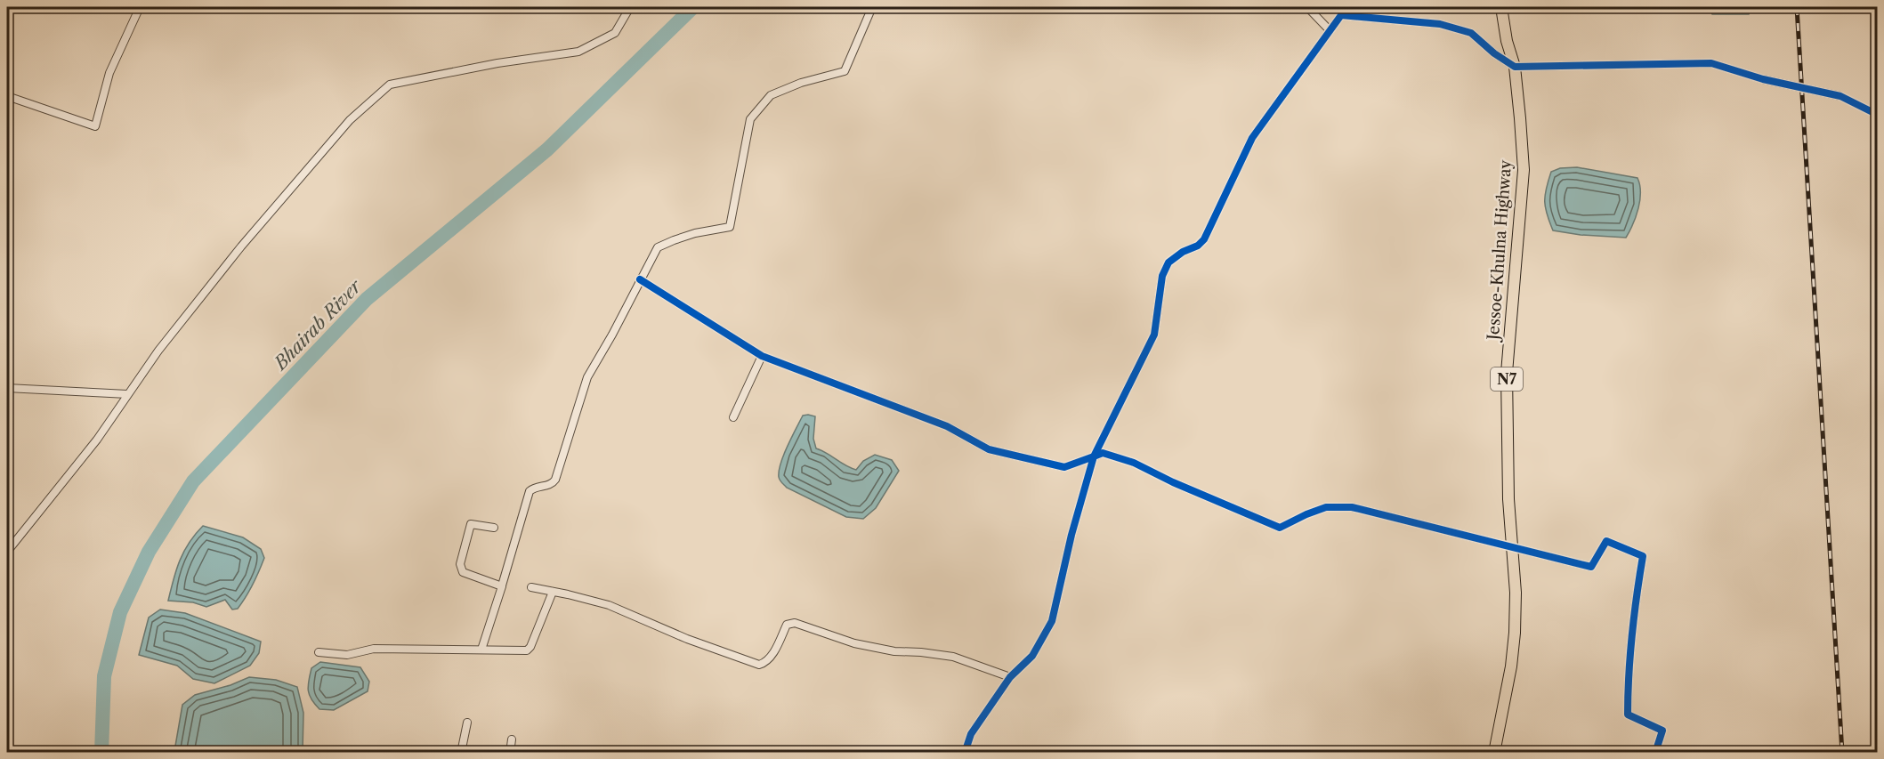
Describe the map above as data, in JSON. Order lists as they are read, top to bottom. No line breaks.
{"streets":{"highway":["Jessoe-Khulna Highway","N7"]},"water":["Bhairab River"]}
